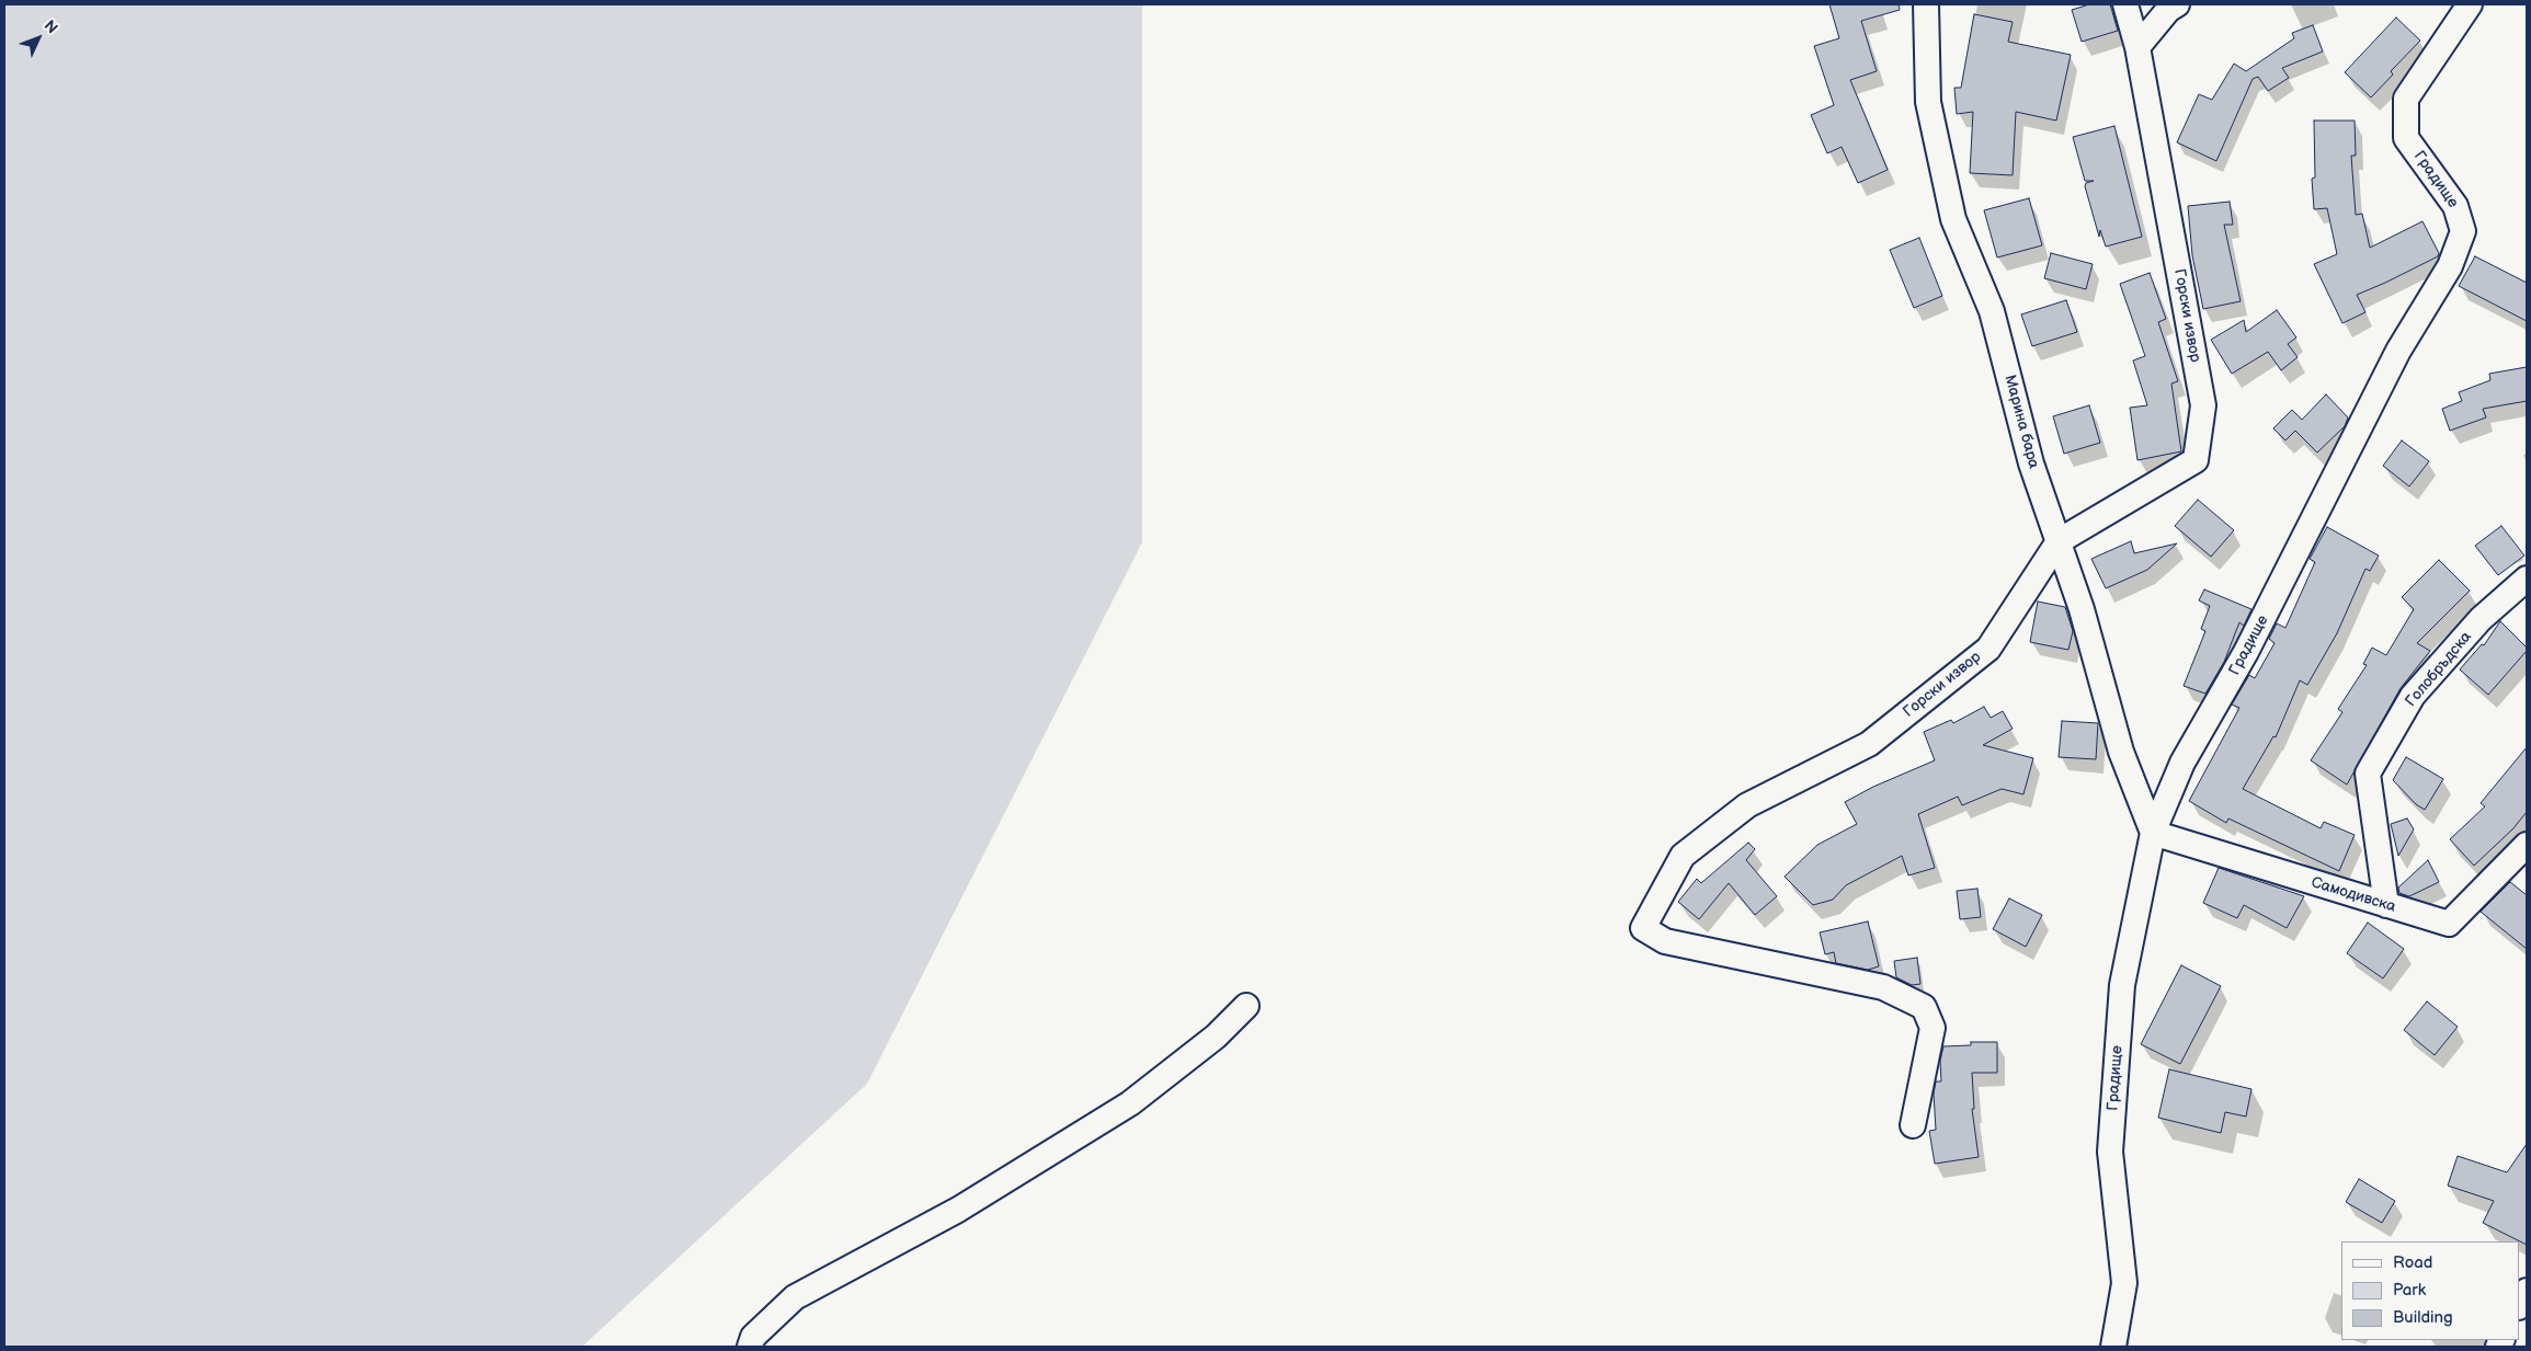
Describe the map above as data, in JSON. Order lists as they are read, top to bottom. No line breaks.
{"streets":{"street":["Градище","Горски извор","Марина бара","Голобръдска","Самодивска"]},"crossings":[["Градище","Марина бара"],["Градище","Самодивска"],["Горски извор","Марина бара"],["Марина бара","Самодивска"],["Голобръдска","Самодивска"]],"legend":["Road","Park","Building"],"north":"top right"}
